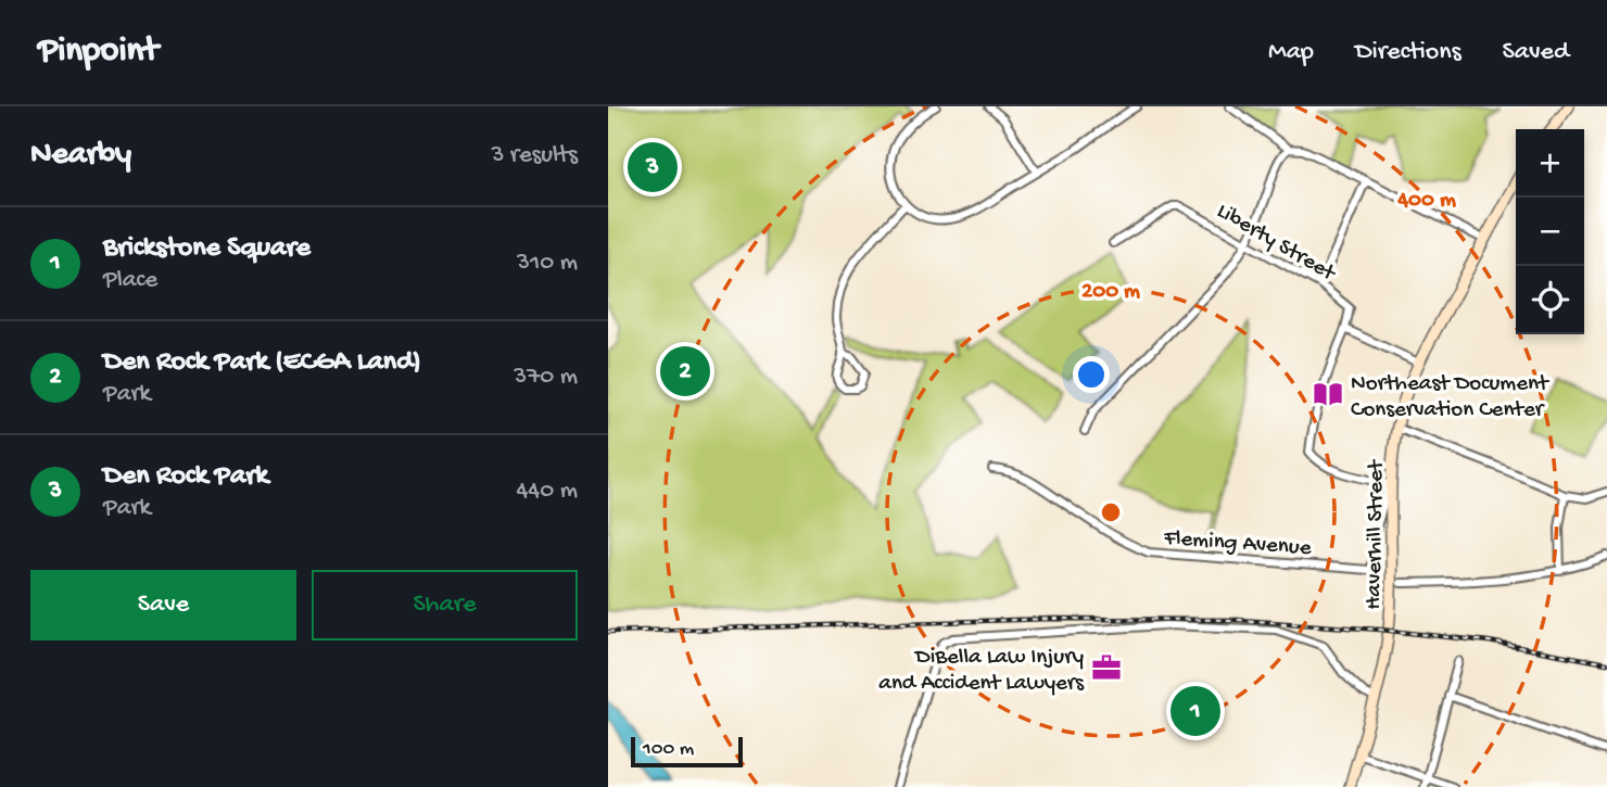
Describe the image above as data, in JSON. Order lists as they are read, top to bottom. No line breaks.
{"streets":{"main road":["Haverhill Street"],"street":["Liberty Street","Fleming Avenue"]},"crossings":[["Haverhill Street","Fleming Avenue"]],"places":{"library":["Northeast Document Conservation Center"],"office":["DiBella Law Injury and Accident Lawyers"]},"scale_bar":"100 m","page":{"header":"Pinpoint","nav":["Map","Directions","Saved"],"heading":["Nearby","3 results"],"map_buttons":["+","−"],"pins":["3","2","1"],"list":[{"mark":"1","name":"Brickstone Square","note":"Place","value":"310 m"},{"mark":"2","name":"Den Rock Park (ECGA Land)","note":"Park","value":"370 m"},{"mark":"3","name":"Den Rock Park","note":"Park","value":"440 m"}],"buttons":["Save","Share"],"scale":"100 m"},"rings":["400 m","200 m"]}
